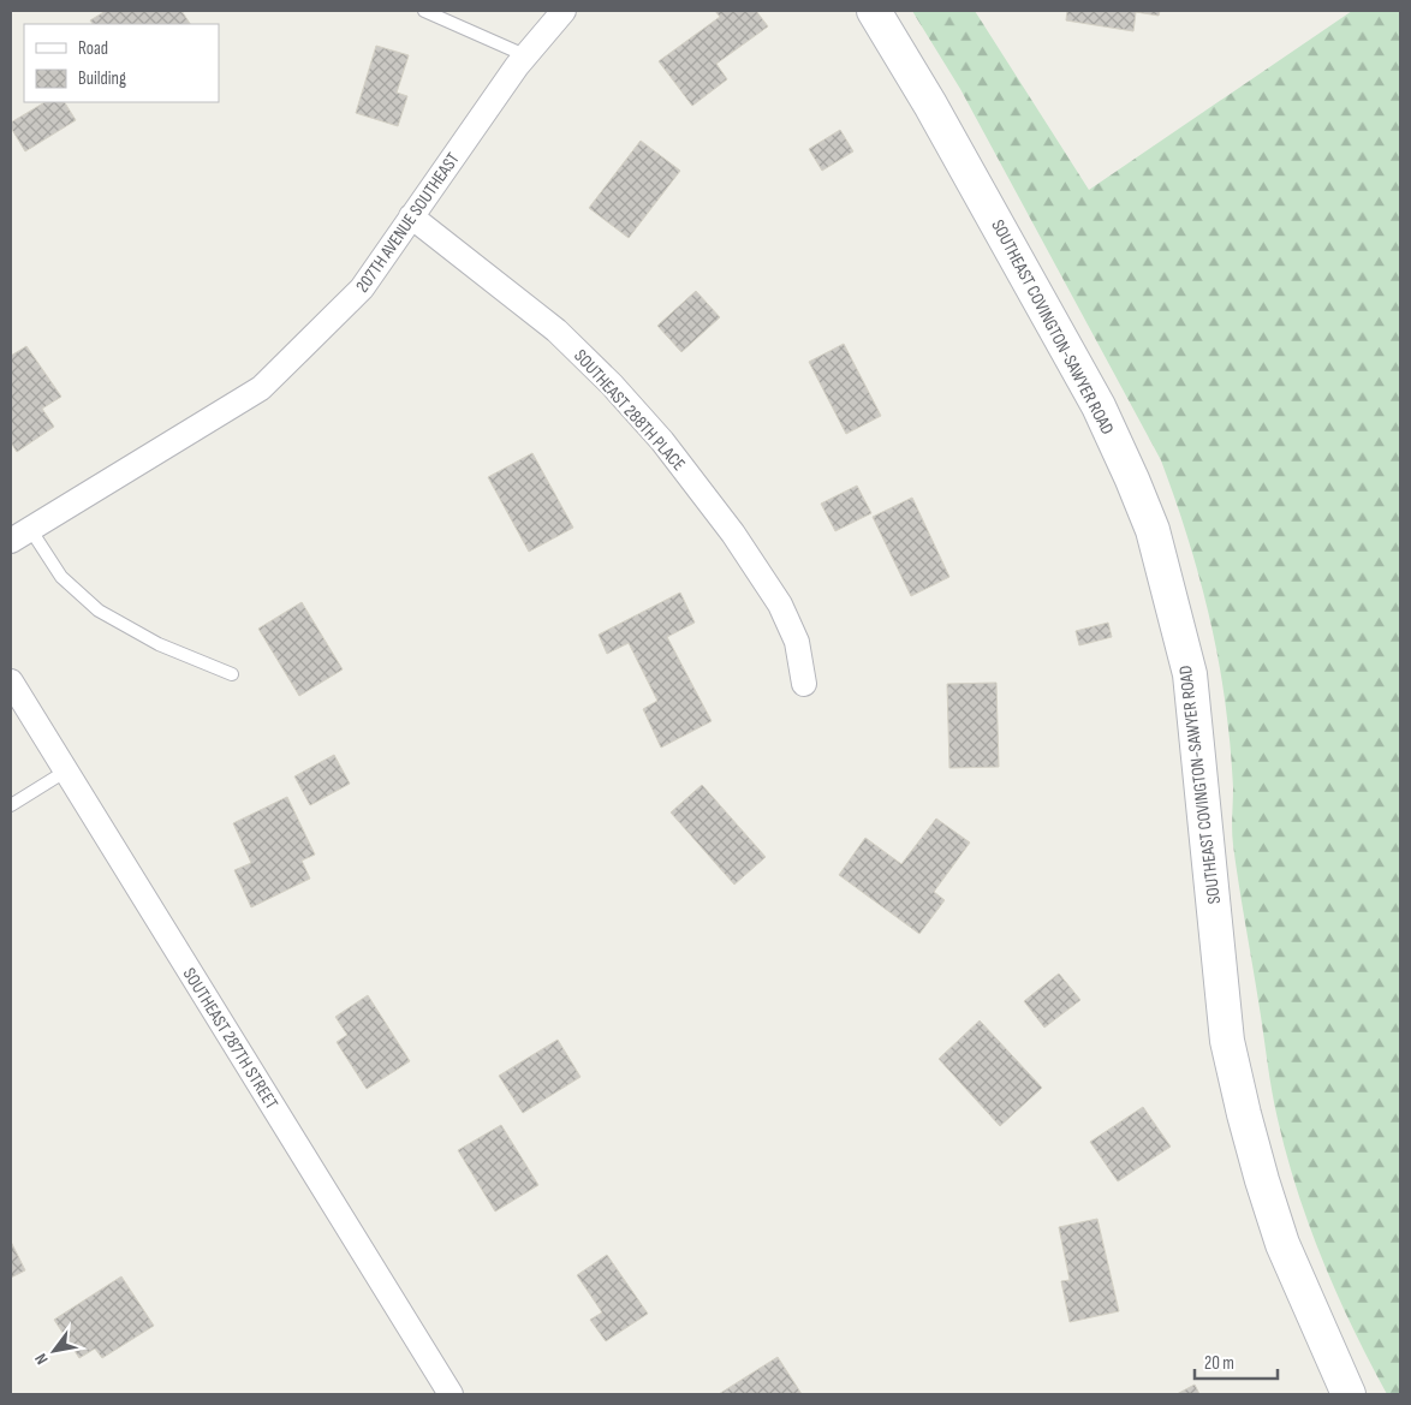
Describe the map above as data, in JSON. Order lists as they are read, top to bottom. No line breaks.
{"streets":{"street":["207TH AVENUE SOUTHEAST","SOUTHEAST COVINGTON-SAWYER ROAD","SOUTHEAST 288TH PLACE","SOUTHEAST 287TH STREET"]},"crossings":[["207TH AVENUE SOUTHEAST","SOUTHEAST 288TH PLACE"]],"legend":["Road","Building"],"scale_bar":"20 m","north":"bottom left"}
